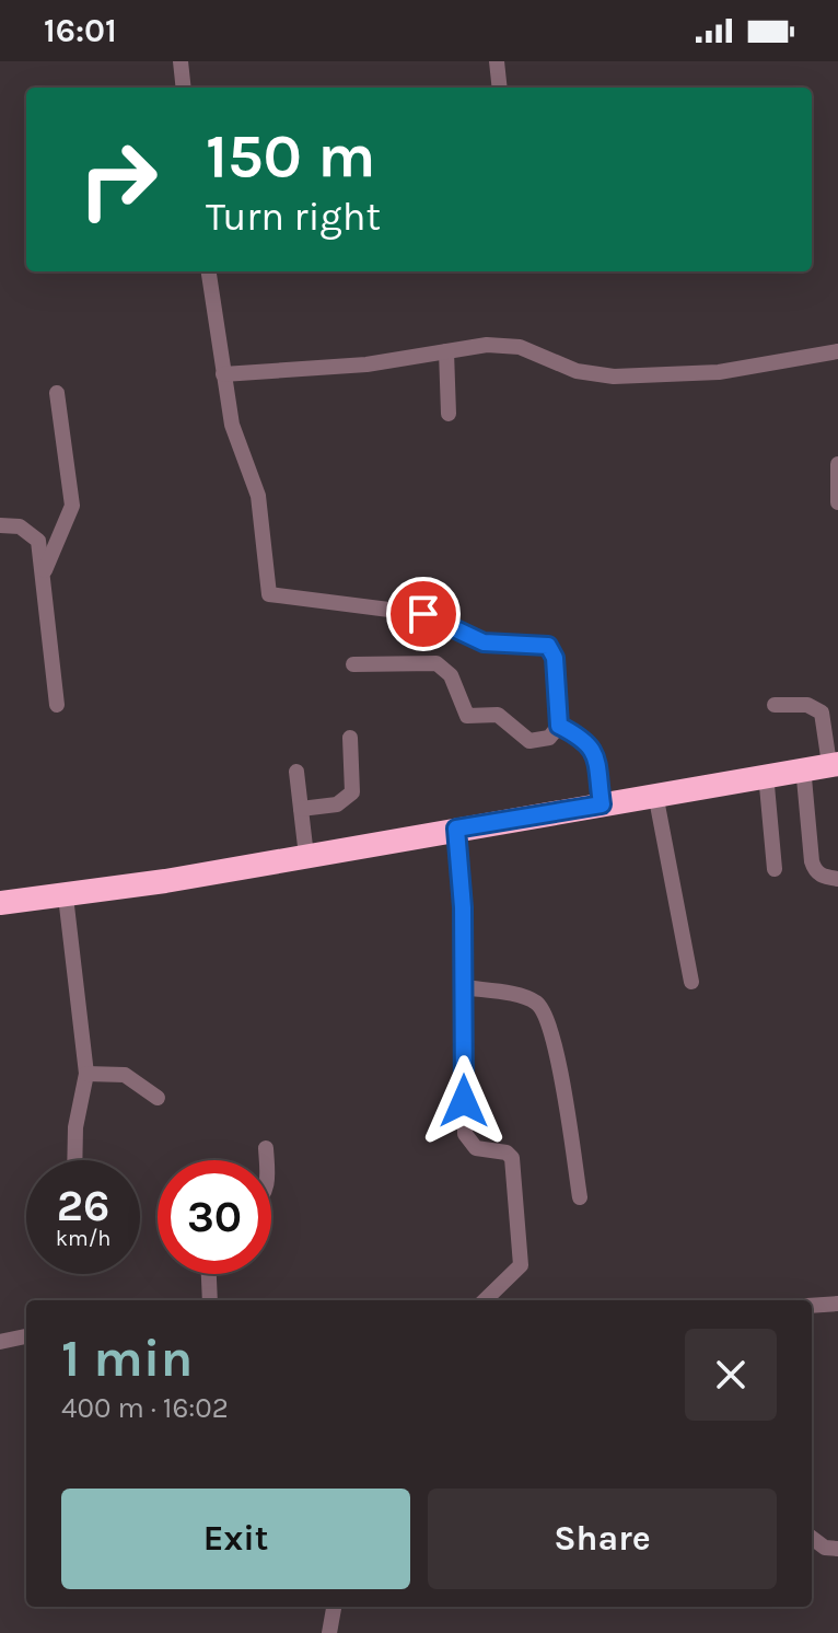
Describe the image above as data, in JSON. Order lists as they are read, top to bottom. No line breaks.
{"page":{"status":"16:01","turn":["150 m","Turn right"],"speed":"26 km/h","limit":"30","heading":["1 min","400 m · 16:02"],"buttons":["Exit","Share"]}}
